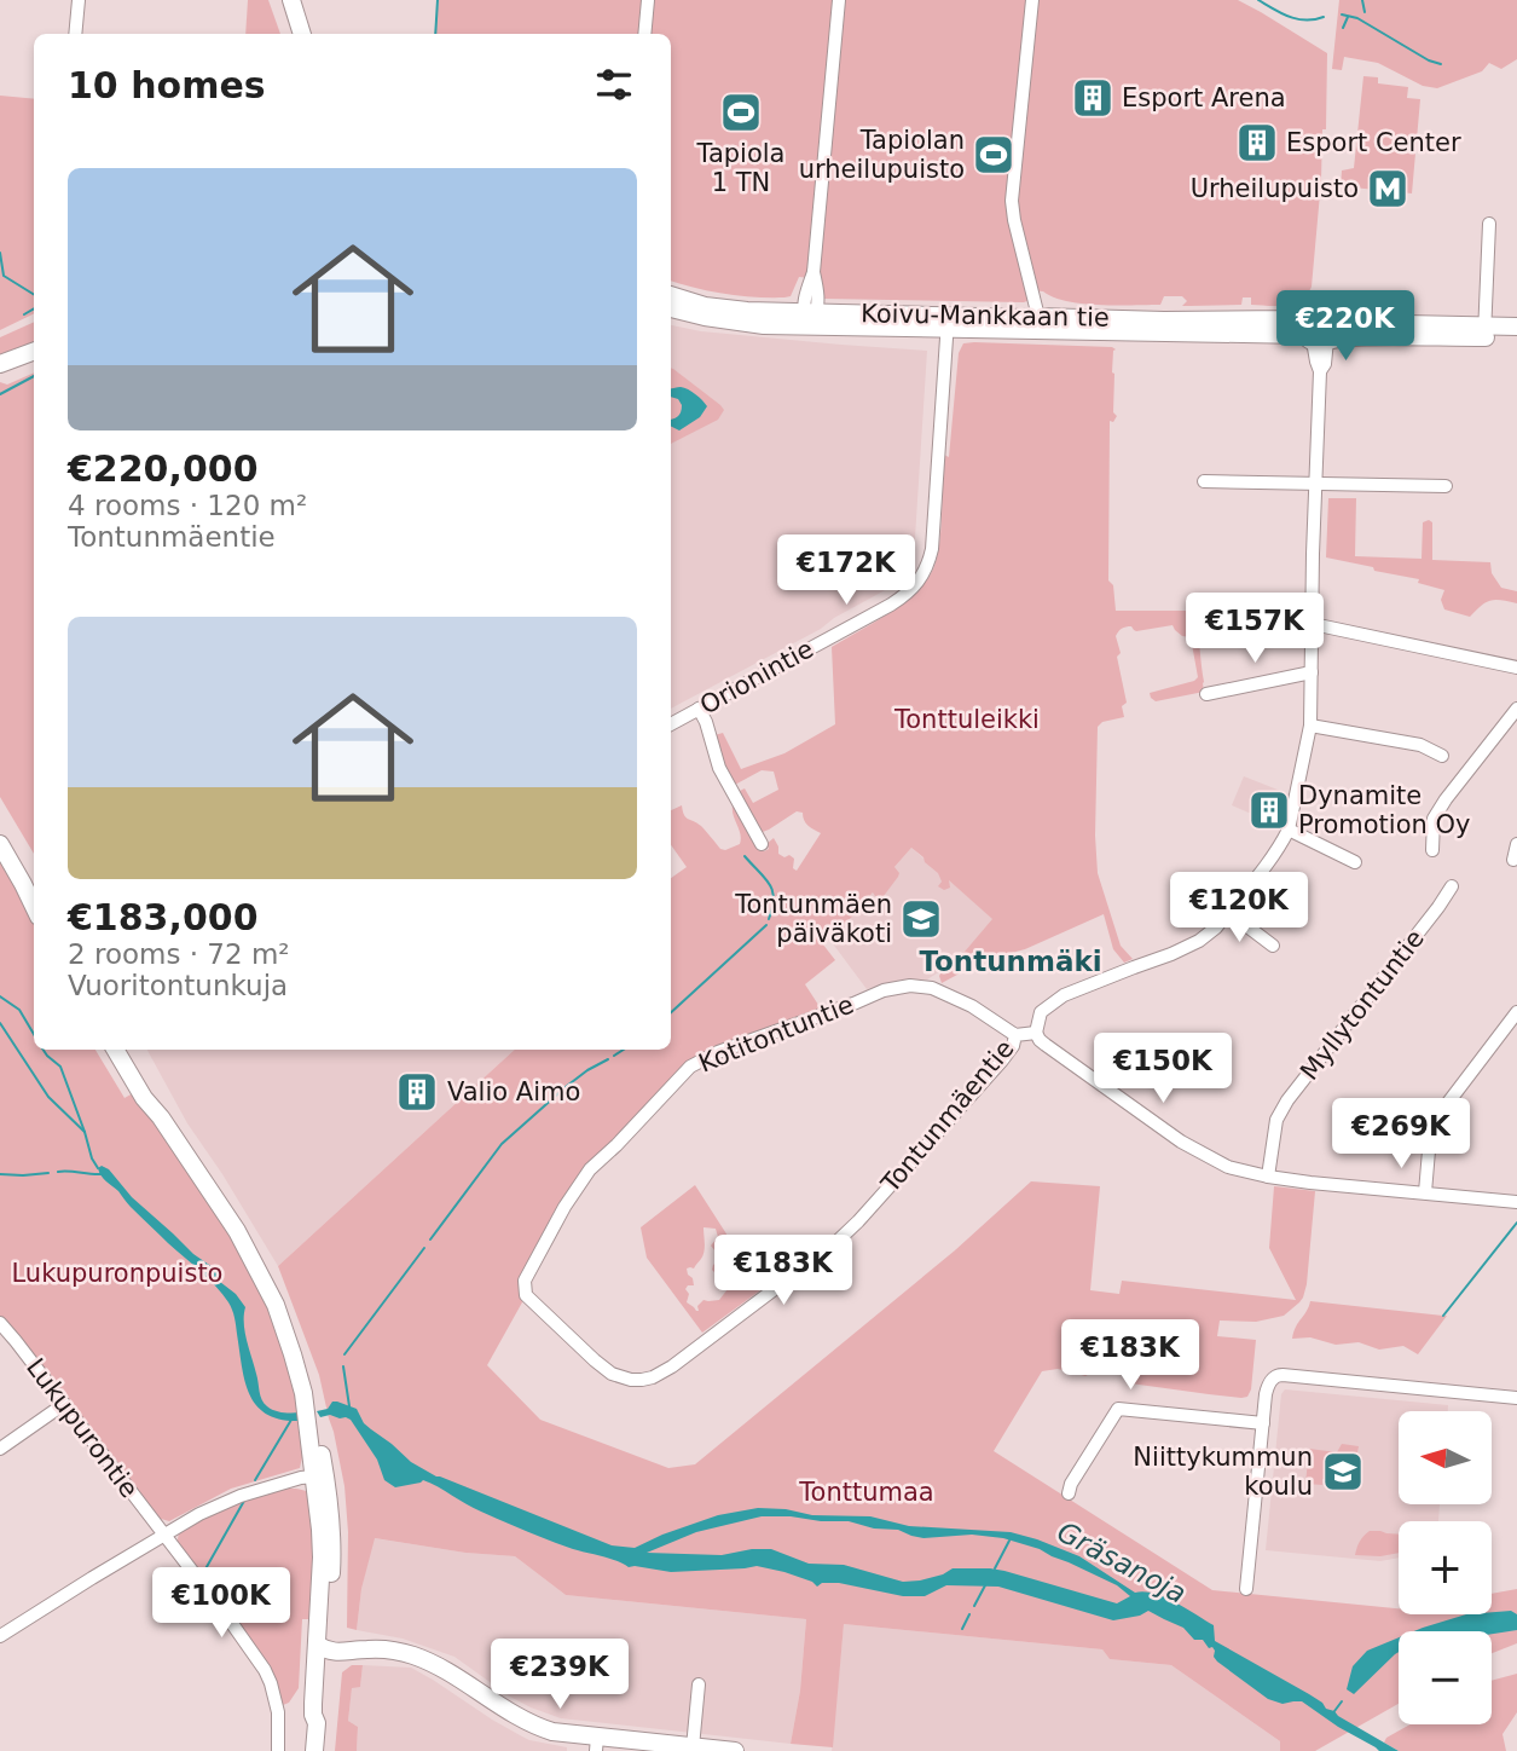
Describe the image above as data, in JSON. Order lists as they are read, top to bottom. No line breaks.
{"streets":{"main road":["Koivu-Mankkaan tie"],"street":["Orionintie","Myllytontuntie","Kotitontuntie","Tontunmäentie","Lukupurontie"]},"crossings":[["Koivu-Mankkaan tie","Orionintie"],["Koivu-Mankkaan tie","Tontunmäentie"],["Kotitontuntie","Tontunmäentie"]],"districts":["Tontunmäki"],"water":["Gräsanoja"],"parks":["Tonttuleikki","Lukupuronpuisto","Tonttumaa"],"places":{"building":["Esport Arena","Esport Center","Dynamite Promotion Oy","Valio Aimo"],"sports":["Tapiola 1 TN","Tapiolan urheilupuisto"],"metro station":["Urheilupuisto"],"school or university":["Tontunmäen päiväkoti","Niittykummun koulu"]},"north":"left","page":{"heading":"10 homes","list":[{"name":"€220,000","note":"4 rooms · 120 m² · Tontunmäentie"},{"name":"€183,000","note":"2 rooms · 72 m² · Vuoritontunkuja"}],"price":["€220K","€172K","€157K","€120K","€150K","€269K","€183K","€183K","€100K","€239K"],"map_buttons":["+","−"]}}
